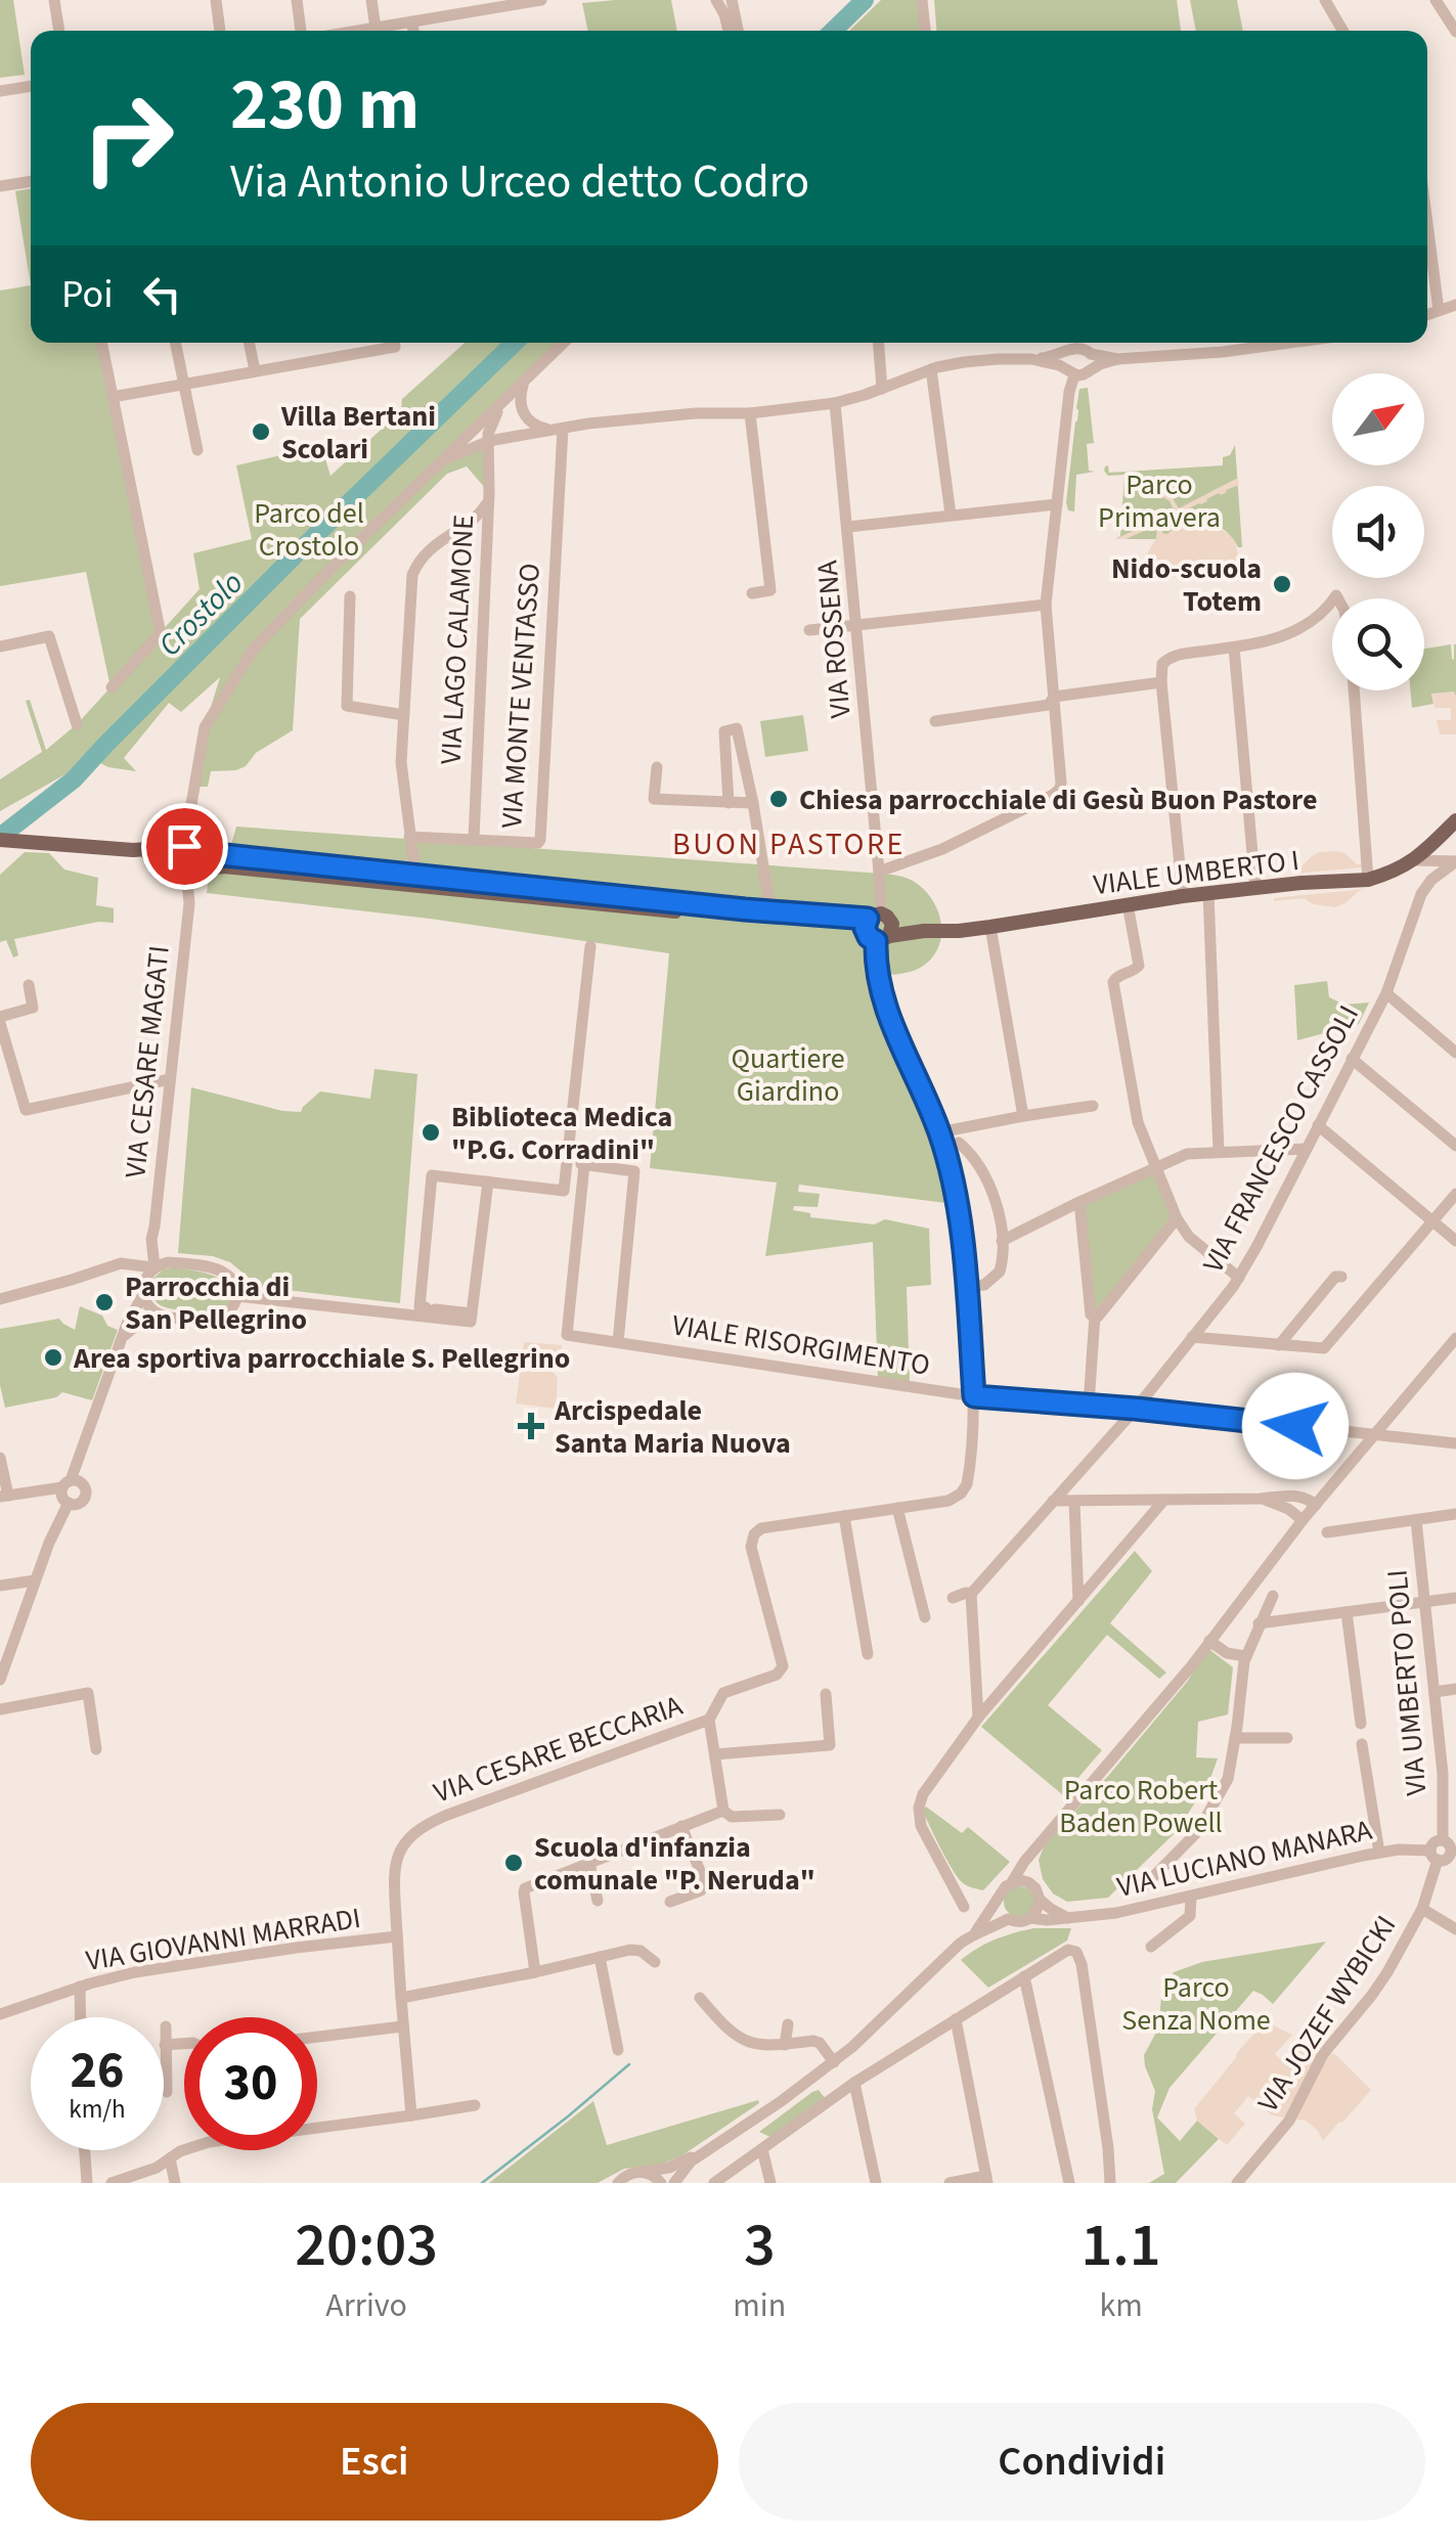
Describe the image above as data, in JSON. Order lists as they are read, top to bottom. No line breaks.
{"streets":{"main road":["VIALE UMBERTO I"],"street":["VIA LAGO CALAMONE","VIA ROSSENA","VIA MONTE VENTASSO","VIA CESARE MAGATI","VIA FRANCESCO CASSOLI","VIALE RISORGIMENTO","VIA UMBERTO POLI","VIA CESARE BECCARIA","VIA LUCIANO MANARA","VIA GIOVANNI MARRADI","VIA JOZEF WYBICKI"]},"crossings":[["VIA LAGO CALAMONE","VIA MONTE VENTASSO"],["VIA ROSSENA","VIALE UMBERTO I"],["VIA ROSSENA","VIALE RISORGIMENTO"],["VIALE UMBERTO I","VIA CESARE MAGATI"],["VIALE UMBERTO I","VIA FRANCESCO CASSOLI"],["VIA FRANCESCO CASSOLI","VIALE RISORGIMENTO"],["VIA UMBERTO POLI","VIA JOZEF WYBICKI"],["VIA CESARE BECCARIA","VIA GIOVANNI MARRADI"],["VIA LUCIANO MANARA","VIA JOZEF WYBICKI"]],"districts":["BUON PASTORE"],"water":["Crostolo"],"parks":["Parco Primavera","Parco del Crostolo","Quartiere Giardino","Parco Robert Baden Powell","Parco Senza Nome"],"places":{"other":["Villa Bertani Scolari","Nido-scuola Totem","Chiesa parrocchiale di Gesù Buon Pastore","Biblioteca Medica \"P.G. Corradini\"","Parrocchia di San Pellegrino","Area sportiva parrocchiale S. Pellegrino","Scuola d'infanzia comunale \"P. Neruda\""],"health":["Arcispedale Santa Maria Nuova"]},"north":"top right","page":{"turn":["230 m","Via Antonio Urceo detto Codro"],"then":"Poi","speed":"26 km/h","limit":"30","eta":["20:03","Arrivo","3","min","1.1","km"],"buttons":["Esci","Condividi"]}}
